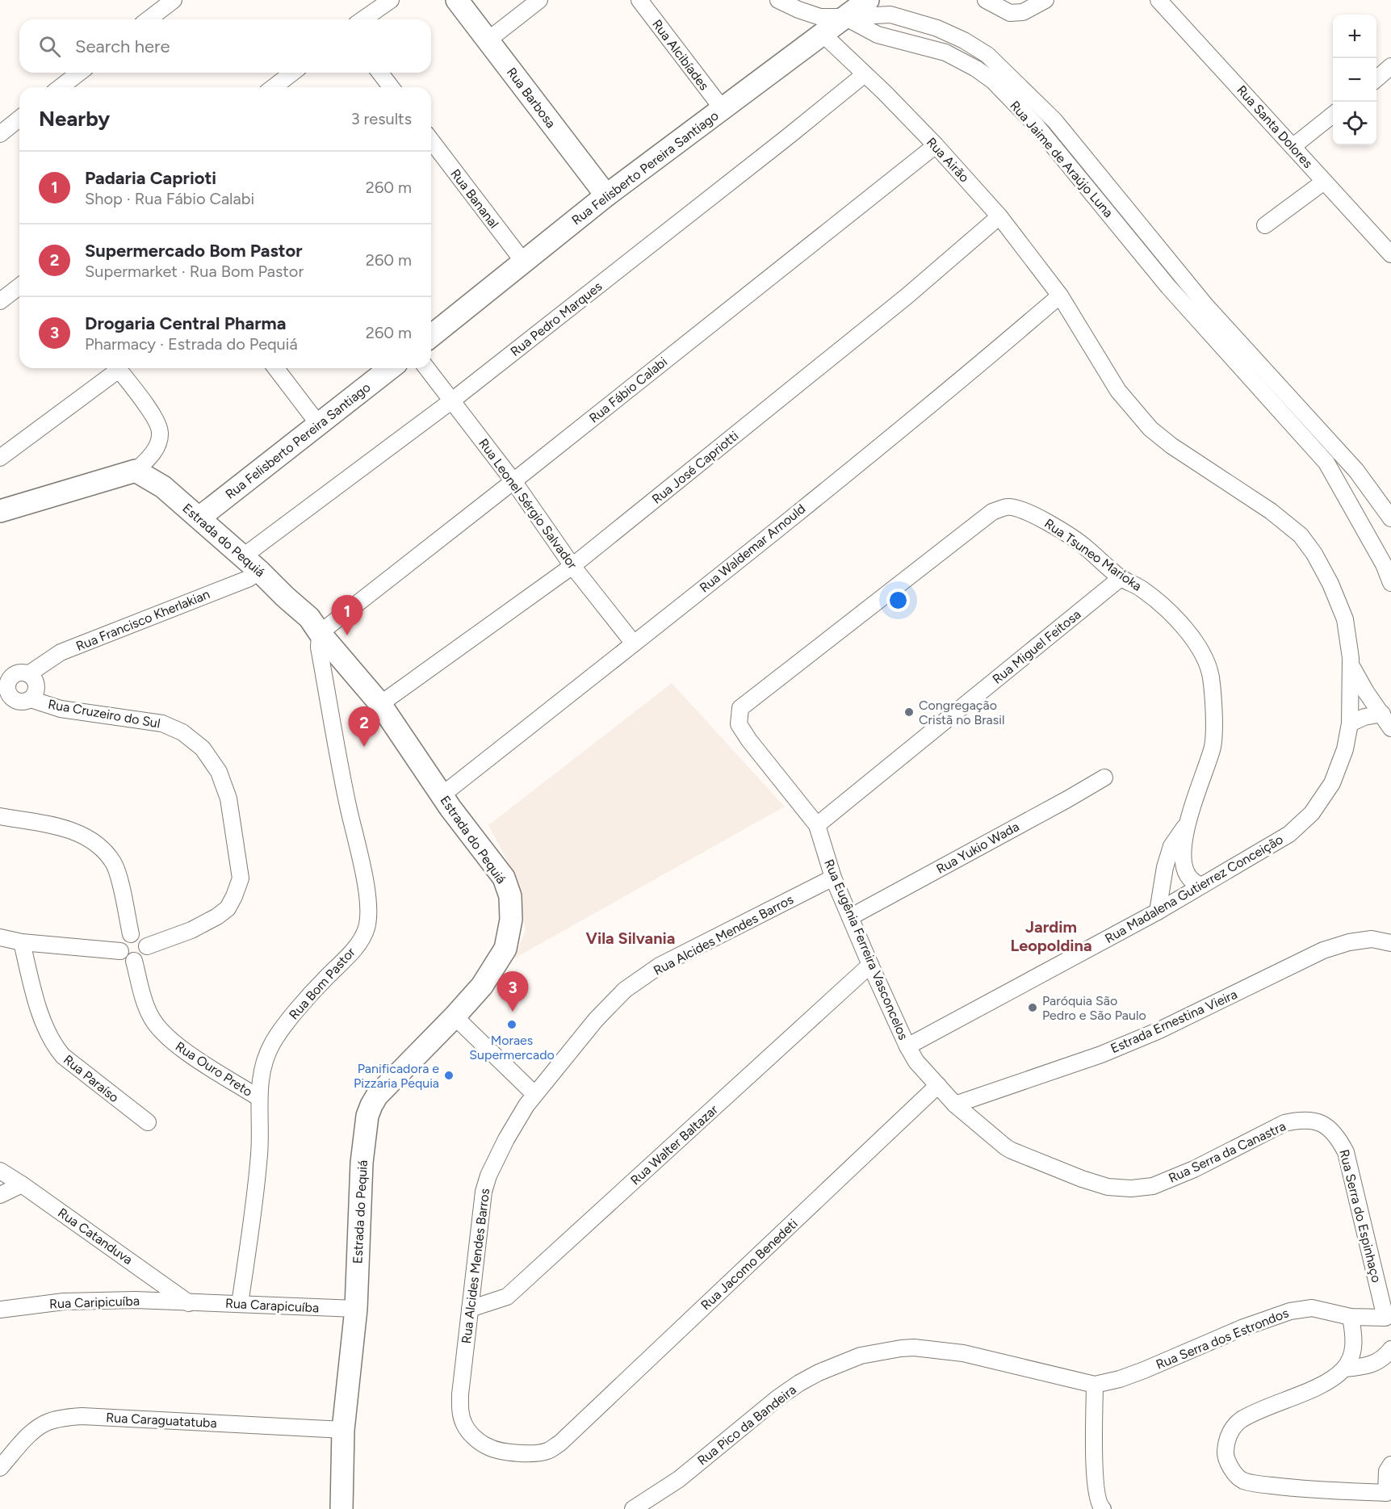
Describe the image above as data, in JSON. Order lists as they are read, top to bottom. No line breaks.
{"streets":{"main road":["Rua Barbosa","Rua Felisberto Pereira Santiago","Estrada do Pequiá"],"street":["Rua Alcibíades","Rua Santa Dolores","Rua Jaime de Araújo Luna","Rua Airão","Rua Bananal","Rua Pedro Marques","Rua Fábio Calabi","Rua José Capriotti","Rua Leonel Sérgio Salvador","Rua Waldemar Arnould","Rua Tsuneo Marioka","Rua Francisco Kherlakian","Rua Miguel Feitosa","Rua Cruzeiro do Sul","Rua Yukio Wada","Rua Madalena Gutierrez Conceição","Rua Alcides Mendes Barros","Rua Eugênia Ferreira Vasconcelos","Rua Bom Pastor","Estrada Ernestina Vieira","Rua Ouro Preto","Rua Paraíso","Rua Walter Baltazar","Rua Serra da Canastra","Rua Serra do Espinhaço","Rua Catanduva","Rua Jacomo Benedeti","Rua Caripicuíba","Rua Carapicuíba","Rua Serra dos Estrondos","Rua Caraguatatuba","Rua Pico da Bandeira"]},"crossings":[["Rua Alcibíades","Rua Felisberto Pereira Santiago"],["Rua Barbosa","Rua Felisberto Pereira Santiago"],["Rua Jaime de Araújo Luna","Rua Felisberto Pereira Santiago"],["Rua Airão","Rua Felisberto Pereira Santiago"],["Rua Airão","Rua Pedro Marques"],["Rua Airão","Rua Fábio Calabi"],["Rua Airão","Rua José Capriotti"],["Rua Airão","Rua Waldemar Arnould"],["Rua Airão","Rua Madalena Gutierrez Conceição"],["Rua Felisberto Pereira Santiago","Rua Bananal"],["Rua Felisberto Pereira Santiago","Estrada do Pequiá"],["Rua Pedro Marques","Rua Leonel Sérgio Salvador"],["Rua Pedro Marques","Estrada do Pequiá"],["Rua Fábio Calabi","Rua Leonel Sérgio Salvador"],["Rua Fábio Calabi","Estrada do Pequiá"],["Rua Fábio Calabi","Rua Bom Pastor"],["Rua José Capriotti","Rua Leonel Sérgio Salvador"],["Rua José Capriotti","Estrada do Pequiá"],["Rua Leonel Sérgio Salvador","Rua Waldemar Arnould"],["Estrada do Pequiá","Rua Waldemar Arnould"],["Estrada do Pequiá","Rua Francisco Kherlakian"],["Estrada do Pequiá","Rua Bom Pastor"],["Estrada do Pequiá","Rua Carapicuíba"],["Estrada do Pequiá","Rua Caraguatatuba"],["Rua Tsuneo Marioka","Rua Miguel Feitosa"],["Rua Tsuneo Marioka","Rua Madalena Gutierrez Conceição"],["Rua Tsuneo Marioka","Rua Eugênia Ferreira Vasconcelos"],["Rua Francisco Kherlakian","Rua Cruzeiro do Sul"],["Rua Miguel Feitosa","Rua Eugênia Ferreira Vasconcelos"],["Rua Cruzeiro do Sul","Rua Ouro Preto"],["Rua Yukio Wada","Rua Eugênia Ferreira Vasconcelos"],["Rua Madalena Gutierrez Conceição","Rua Eugênia Ferreira Vasconcelos"],["Rua Alcides Mendes Barros","Rua Eugênia Ferreira Vasconcelos"],["Rua Alcides Mendes Barros","Rua Walter Baltazar"],["Rua Alcides Mendes Barros","Rua Jacomo Benedeti"],["Rua Eugênia Ferreira Vasconcelos","Rua Walter Baltazar"],["Rua Eugênia Ferreira Vasconcelos","Rua Serra da Canastra"],["Rua Eugênia Ferreira Vasconcelos","Rua Jacomo Benedeti"],["Rua Bom Pastor","Rua Ouro Preto"],["Rua Bom Pastor","Rua Carapicuíba"],["Estrada Ernestina Vieira","Rua Serra da Canastra"],["Rua Serra da Canastra","Rua Serra do Espinhaço"],["Rua Serra da Canastra","Rua Jacomo Benedeti"],["Rua Serra do Espinhaço","Rua Serra dos Estrondos"],["Rua Catanduva","Rua Caripicuíba"],["Rua Catanduva","Rua Carapicuíba"],["Rua Caripicuíba","Rua Carapicuíba"],["Rua Serra dos Estrondos","Rua Pico da Bandeira"]],"districts":["Jardim Leopoldina","Vila Silvania"],"places":["Congregação Cristã no Brasil","Paróquia São Pedro e São Paulo","Moraes Supermercado","Panificadora e Pizzaria Pequia"],"page":{"map_buttons":["+","−"],"search":"Search here","heading":["Nearby","3 results"],"list":[{"mark":"1","name":"Padaria Caprioti","note":"Shop · Rua Fábio Calabi","value":"260 m"},{"mark":"2","name":"Supermercado Bom Pastor","note":"Supermarket · Rua Bom Pastor","value":"260 m"},{"mark":"3","name":"Drogaria Central Pharma","note":"Pharmacy · Estrada do Pequiá","value":"260 m"}],"pins":["1","2","3"]}}
